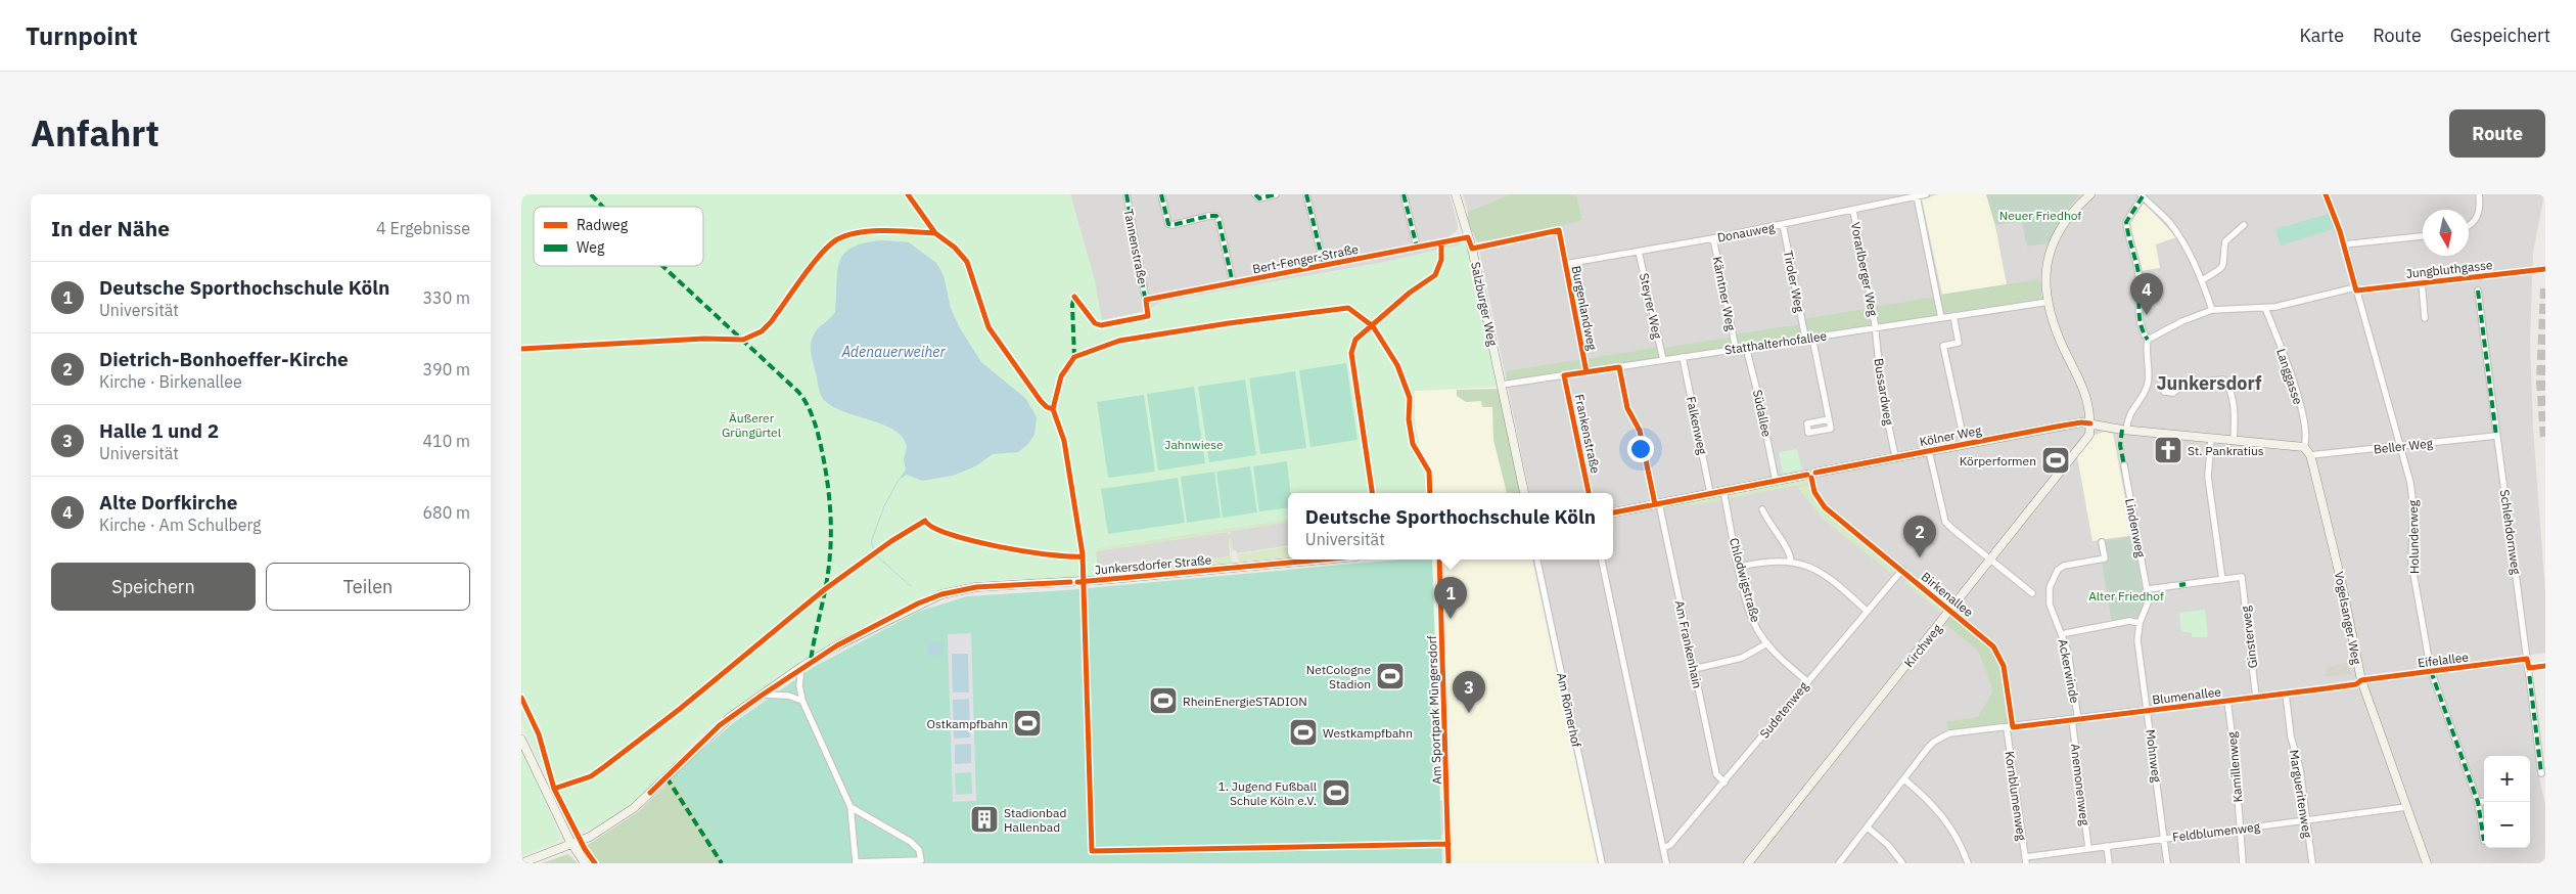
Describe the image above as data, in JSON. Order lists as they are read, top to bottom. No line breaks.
{"streets":{"street":["Donauweg","Tannenstraße","Bert-Fenger-Straße","Vorarlberger Weg","Jungbluthgasse","Tiroler Weg","Kärntner Weg","Salzburger Weg","Steyrer Weg","Burgenlandweg","Statthalterhofallee","Langgasse","Bussardweg","Südallee","Falkenweg","Frankenstraße","Kölner Weg","Beller Weg","Lindenweg","Schlehdornweg","Holunderweg","Junkersdorfer Straße","Chlodwigstraße","Birkenallee","Vogelsanger Weg","Ginsterweg","Am Frankenhain","Kirchweg","Eifelallee","Ackerwinde","Blumenallee","Am Sportpark Müngersdorf","Am Römerhof","Sudetenweg","Mohnweg","Kamillenweg","Anemonenweg","Margueritenweg","Kornblumenweg","Feldblumenweg"]},"crossings":[["Donauweg","Vorarlberger Weg"],["Donauweg","Tiroler Weg"],["Donauweg","Kärntner Weg"],["Donauweg","Steyrer Weg"],["Donauweg","Burgenlandweg"],["Tannenstraße","Bert-Fenger-Straße"],["Bert-Fenger-Straße","Salzburger Weg"],["Vorarlberger Weg","Statthalterhofallee"],["Vorarlberger Weg","Bussardweg"],["Jungbluthgasse","Langgasse"],["Jungbluthgasse","Holunderweg"],["Tiroler Weg","Statthalterhofallee"],["Kärntner Weg","Statthalterhofallee"],["Salzburger Weg","Statthalterhofallee"],["Steyrer Weg","Statthalterhofallee"],["Burgenlandweg","Statthalterhofallee"],["Statthalterhofallee","Bussardweg"],["Statthalterhofallee","Südallee"],["Statthalterhofallee","Falkenweg"],["Statthalterhofallee","Frankenstraße"],["Statthalterhofallee","Am Frankenhain"],["Langgasse","Kölner Weg"],["Bussardweg","Kölner Weg"],["Südallee","Kölner Weg"],["Falkenweg","Kölner Weg"],["Kölner Weg","Chlodwigstraße"],["Kölner Weg","Birkenallee"],["Kölner Weg","Am Frankenhain"],["Kölner Weg","Kirchweg"],["Beller Weg","Schlehdornweg"],["Beller Weg","Holunderweg"],["Beller Weg","Vogelsanger Weg"],["Lindenweg","Mohnweg"],["Schlehdornweg","Eifelallee"],["Holunderweg","Eifelallee"],["Chlodwigstraße","Sudetenweg"],["Birkenallee","Kirchweg"],["Birkenallee","Blumenallee"],["Birkenallee","Sudetenweg"],["Birkenallee","Kornblumenweg"],["Vogelsanger Weg","Eifelallee"],["Vogelsanger Weg","Blumenallee"],["Vogelsanger Weg","Feldblumenweg"],["Ginsterweg","Blumenallee"],["Am Frankenhain","Sudetenweg"],["Eifelallee","Blumenallee"],["Ackerwinde","Blumenallee"],["Ackerwinde","Anemonenweg"],["Blumenallee","Mohnweg"],["Blumenallee","Kamillenweg"],["Blumenallee","Anemonenweg"],["Blumenallee","Margueritenweg"],["Blumenallee","Kornblumenweg"],["Mohnweg","Feldblumenweg"],["Kamillenweg","Feldblumenweg"],["Anemonenweg","Feldblumenweg"],["Margueritenweg","Feldblumenweg"],["Kornblumenweg","Feldblumenweg"]],"districts":["Junkersdorf"],"water":["Adenauerweiher"],"parks":["Neuer Friedhof","Äußerer Grüngürtel","Jahnwiese","Alter Friedhof"],"places":{"church":["St. Pankratius"],"sports":["Körperformen","NetCologne Stadion","RheinEnergieSTADION","Ostkampfbahn","Westkampfbahn","1. Jugend Fußball Schule Köln e.V."],"building":["Stadionbad Hallenbad"]},"legend":["Radweg","Weg"],"north":"bottom","page":{"header":"Turnpoint","nav":["Karte","Route","Gespeichert"],"title":"Anfahrt","buttons":["Route",["Speichern","Teilen"]],"heading":["In der Nähe","4 Ergebnisse"],"list":[{"mark":"1","name":"Deutsche Sporthochschule Köln","note":"Universität","value":"330 m"},{"mark":"2","name":"Dietrich-Bonhoeffer-Kirche","note":"Kirche · Birkenallee","value":"390 m"},{"mark":"3","name":"Halle 1 und 2","note":"Universität","value":"410 m"},{"mark":"4","name":"Alte Dorfkirche","note":"Kirche · Am Schulberg","value":"680 m"}],"pins":["4","2","1","3"],"popup":["Deutsche Sporthochschule Köln","Universität"],"map_buttons":["+","−"]}}
